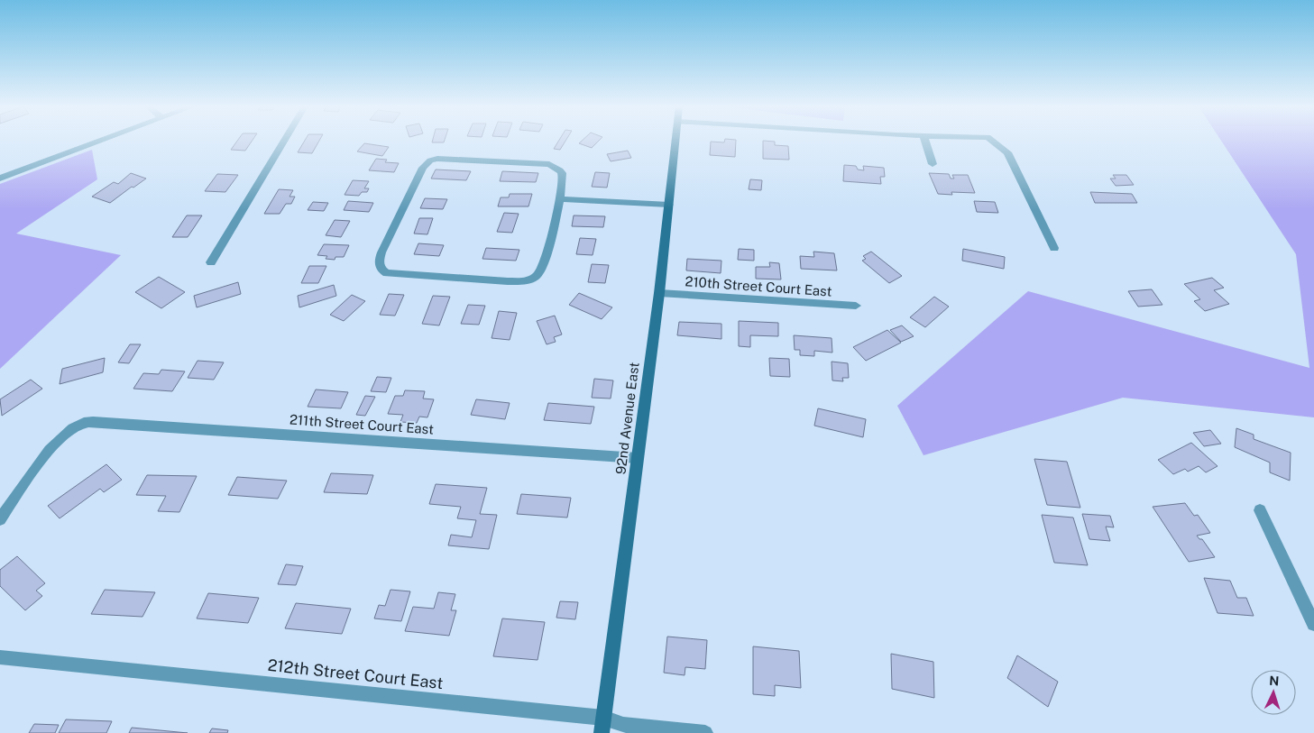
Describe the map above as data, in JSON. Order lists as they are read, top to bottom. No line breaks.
{"streets":{"street":["210th Street Court East","92nd Avenue East","211th Street Court East","212th Street Court East"]},"crossings":[["210th Street Court East","92nd Avenue East"],["92nd Avenue East","211th Street Court East"],["92nd Avenue East","212th Street Court East"]],"north":"top"}
